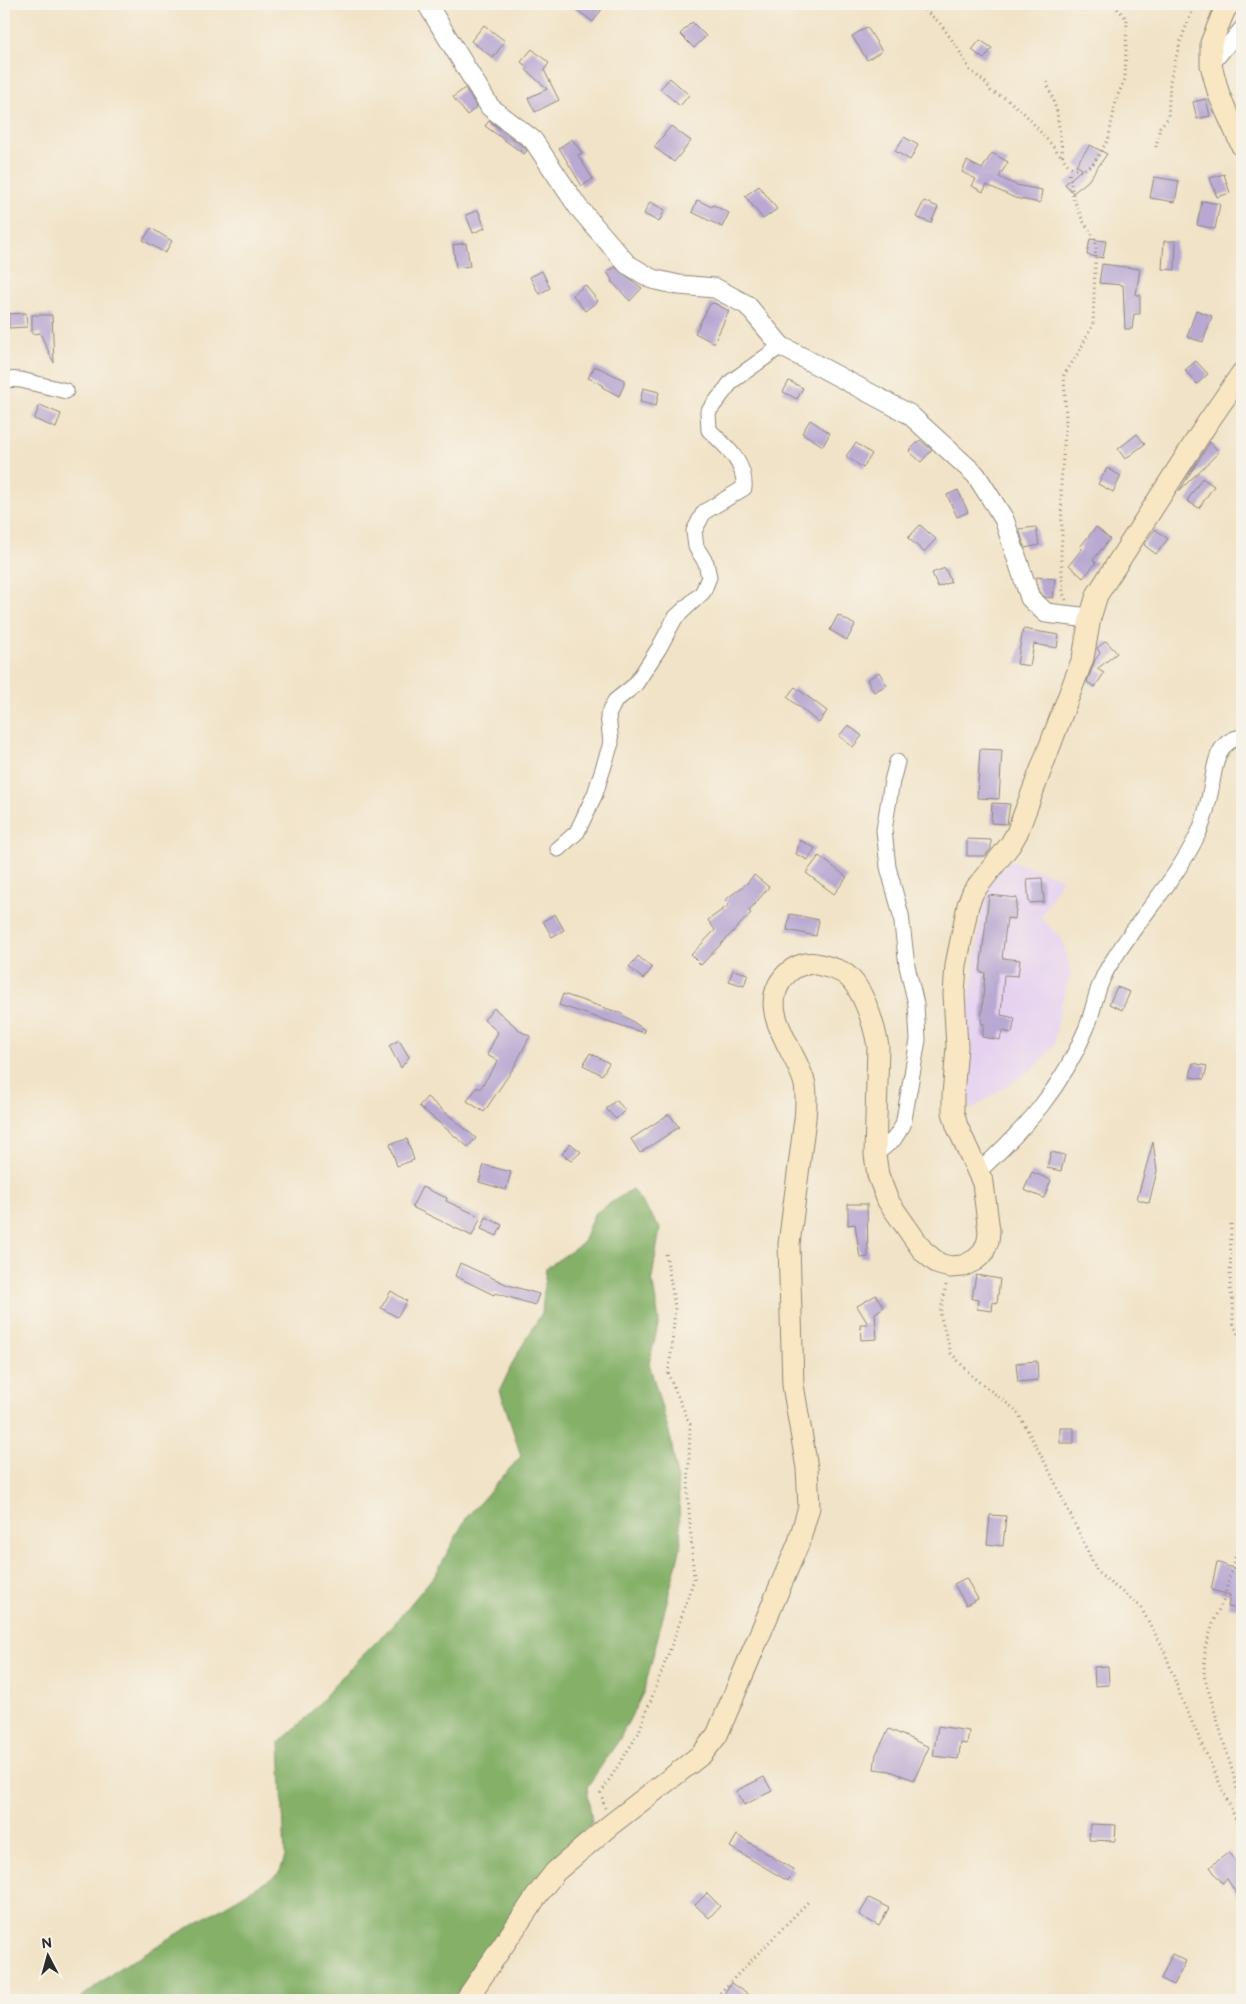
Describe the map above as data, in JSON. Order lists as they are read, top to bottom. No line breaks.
{"north":"top"}
